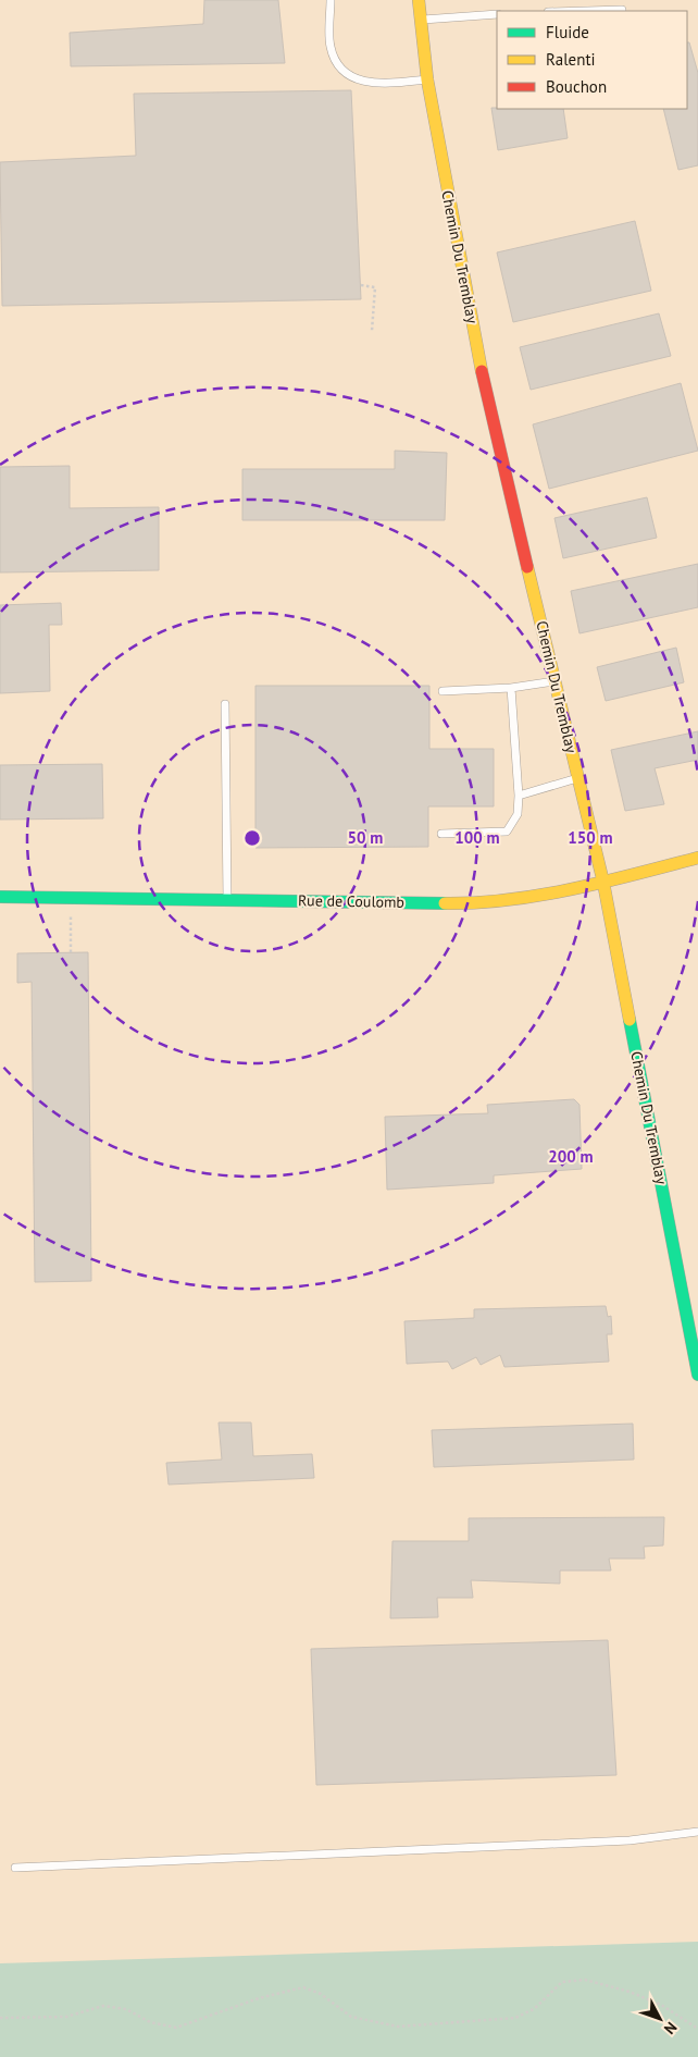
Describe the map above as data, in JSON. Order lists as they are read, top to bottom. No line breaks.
{"streets":{"street":["Chemin Du Tremblay","Rue de Coulomb"]},"crossings":[["Chemin Du Tremblay","Rue de Coulomb"]],"legend":["Fluide","Ralenti","Bouchon"],"north":"bottom right","rings":["50 m","100 m","150 m","200 m"]}
